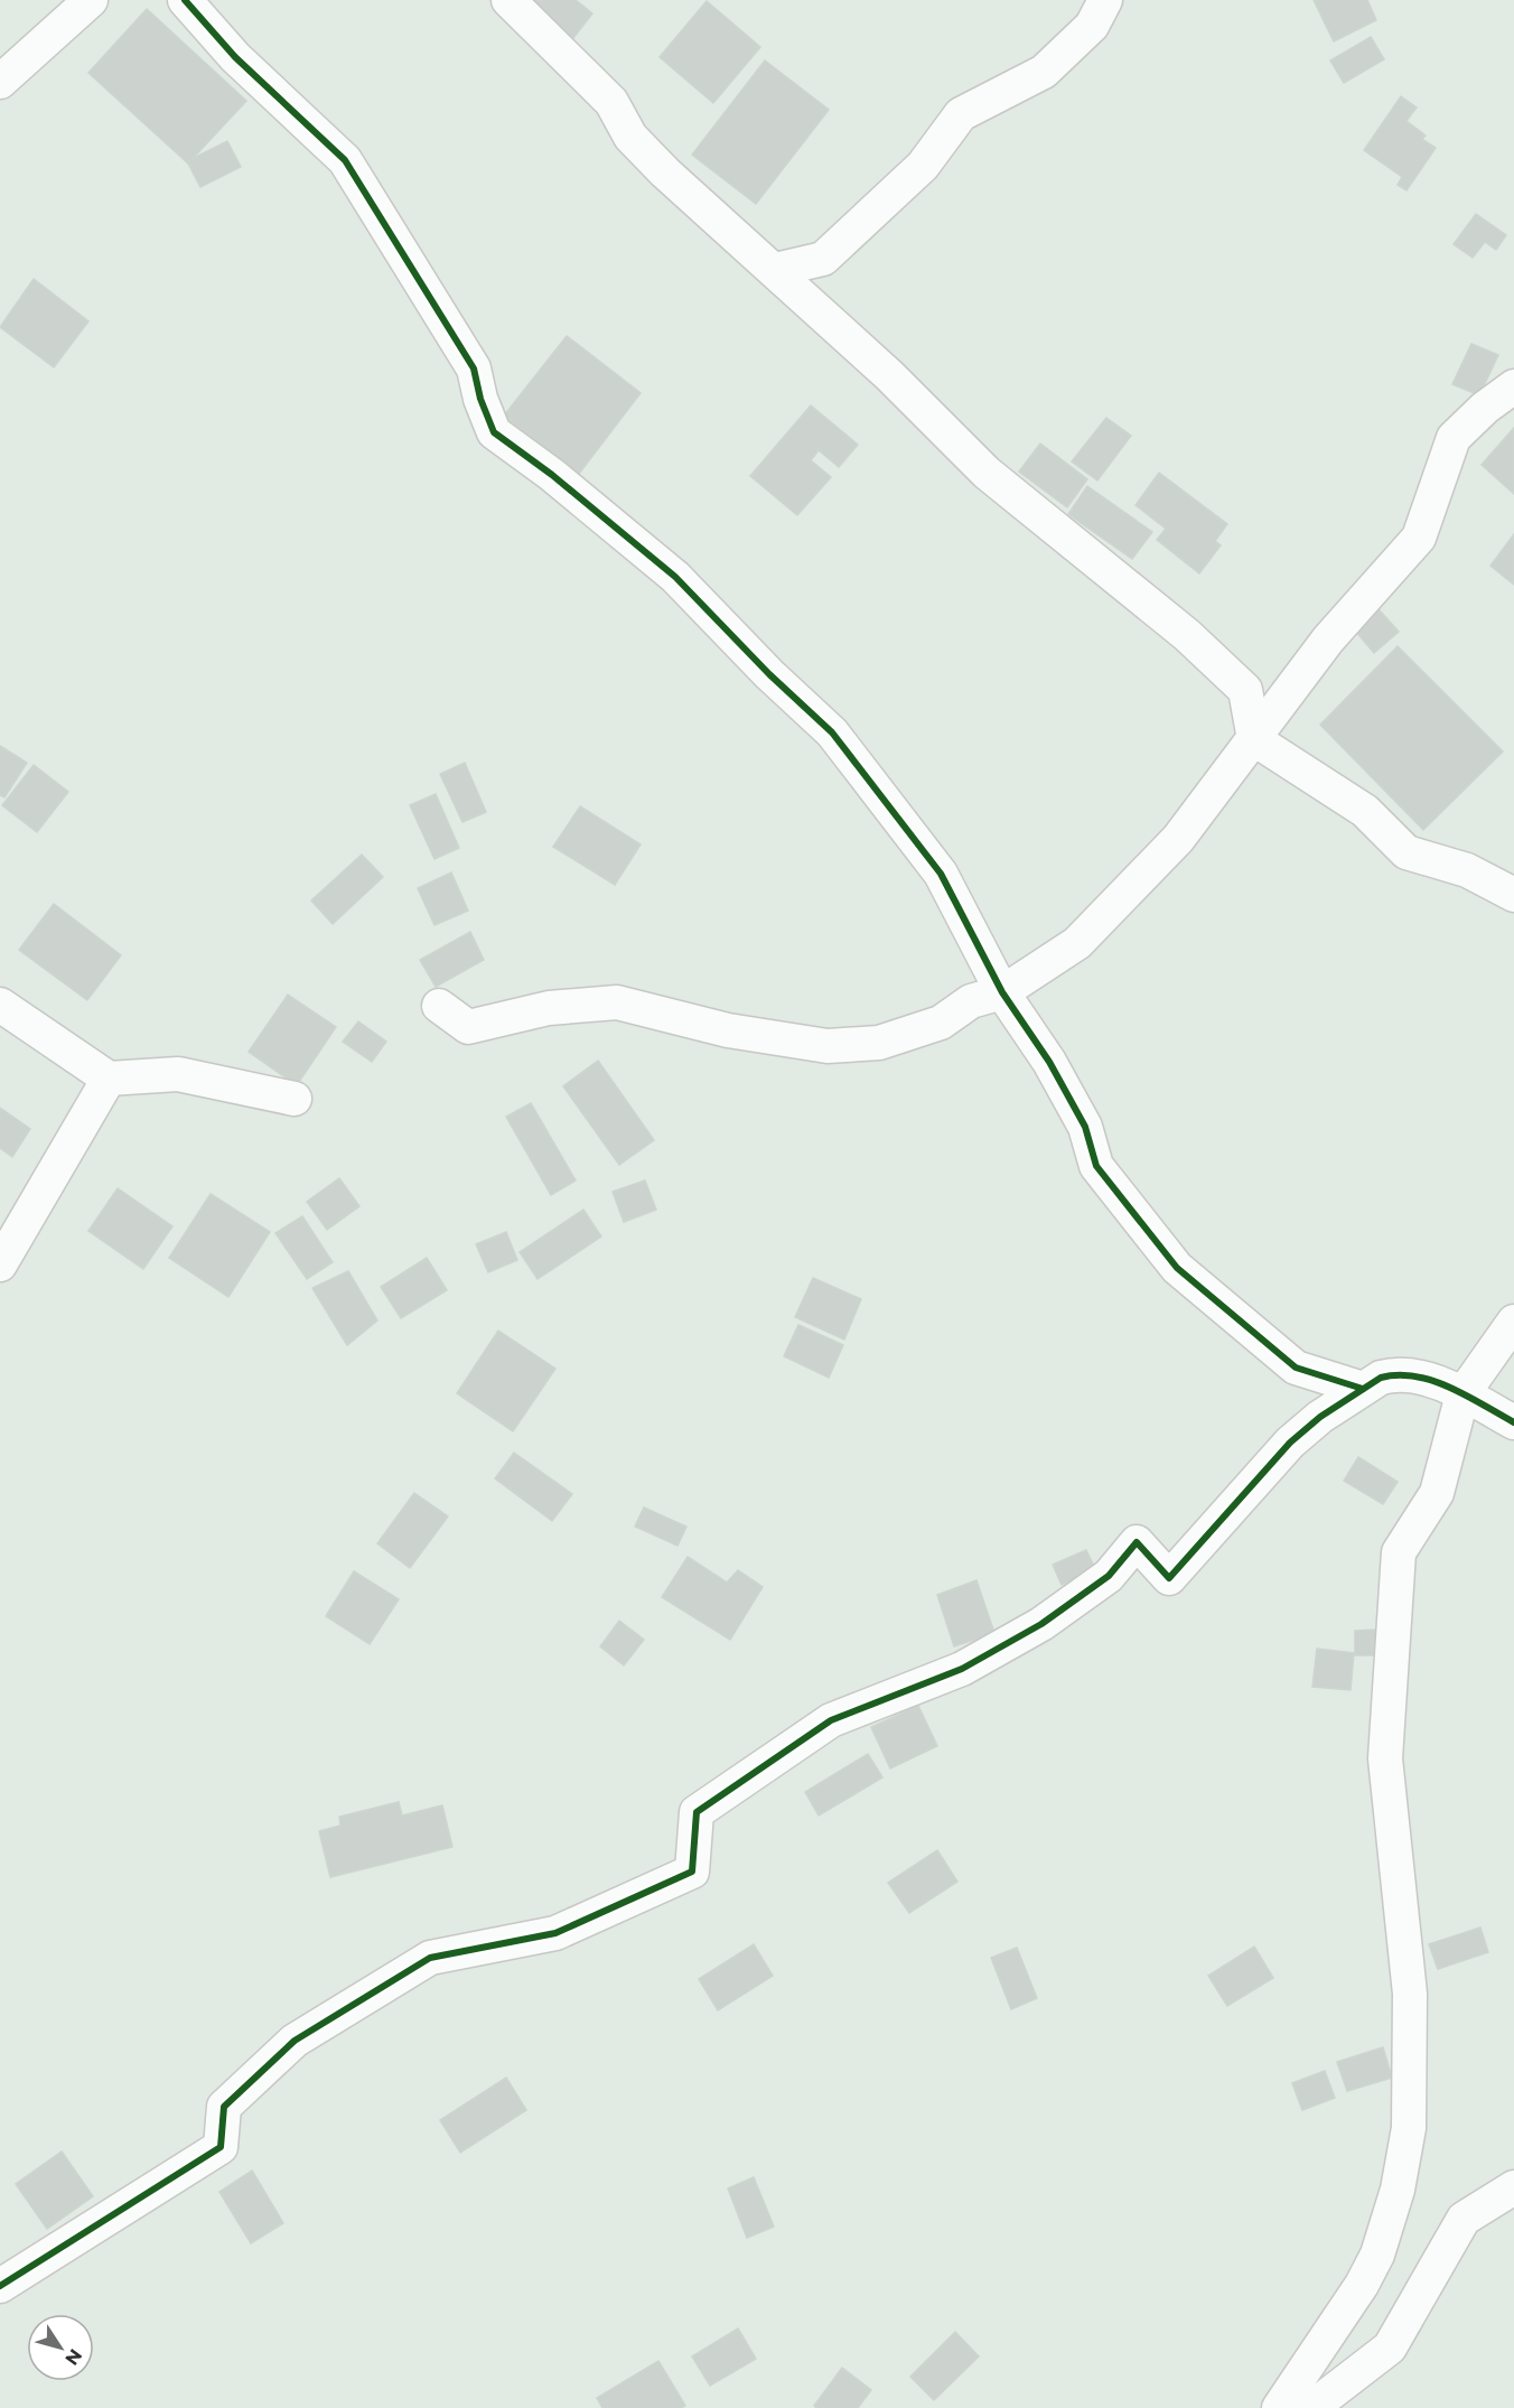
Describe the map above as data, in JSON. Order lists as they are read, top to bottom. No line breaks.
{"north":"bottom right"}
